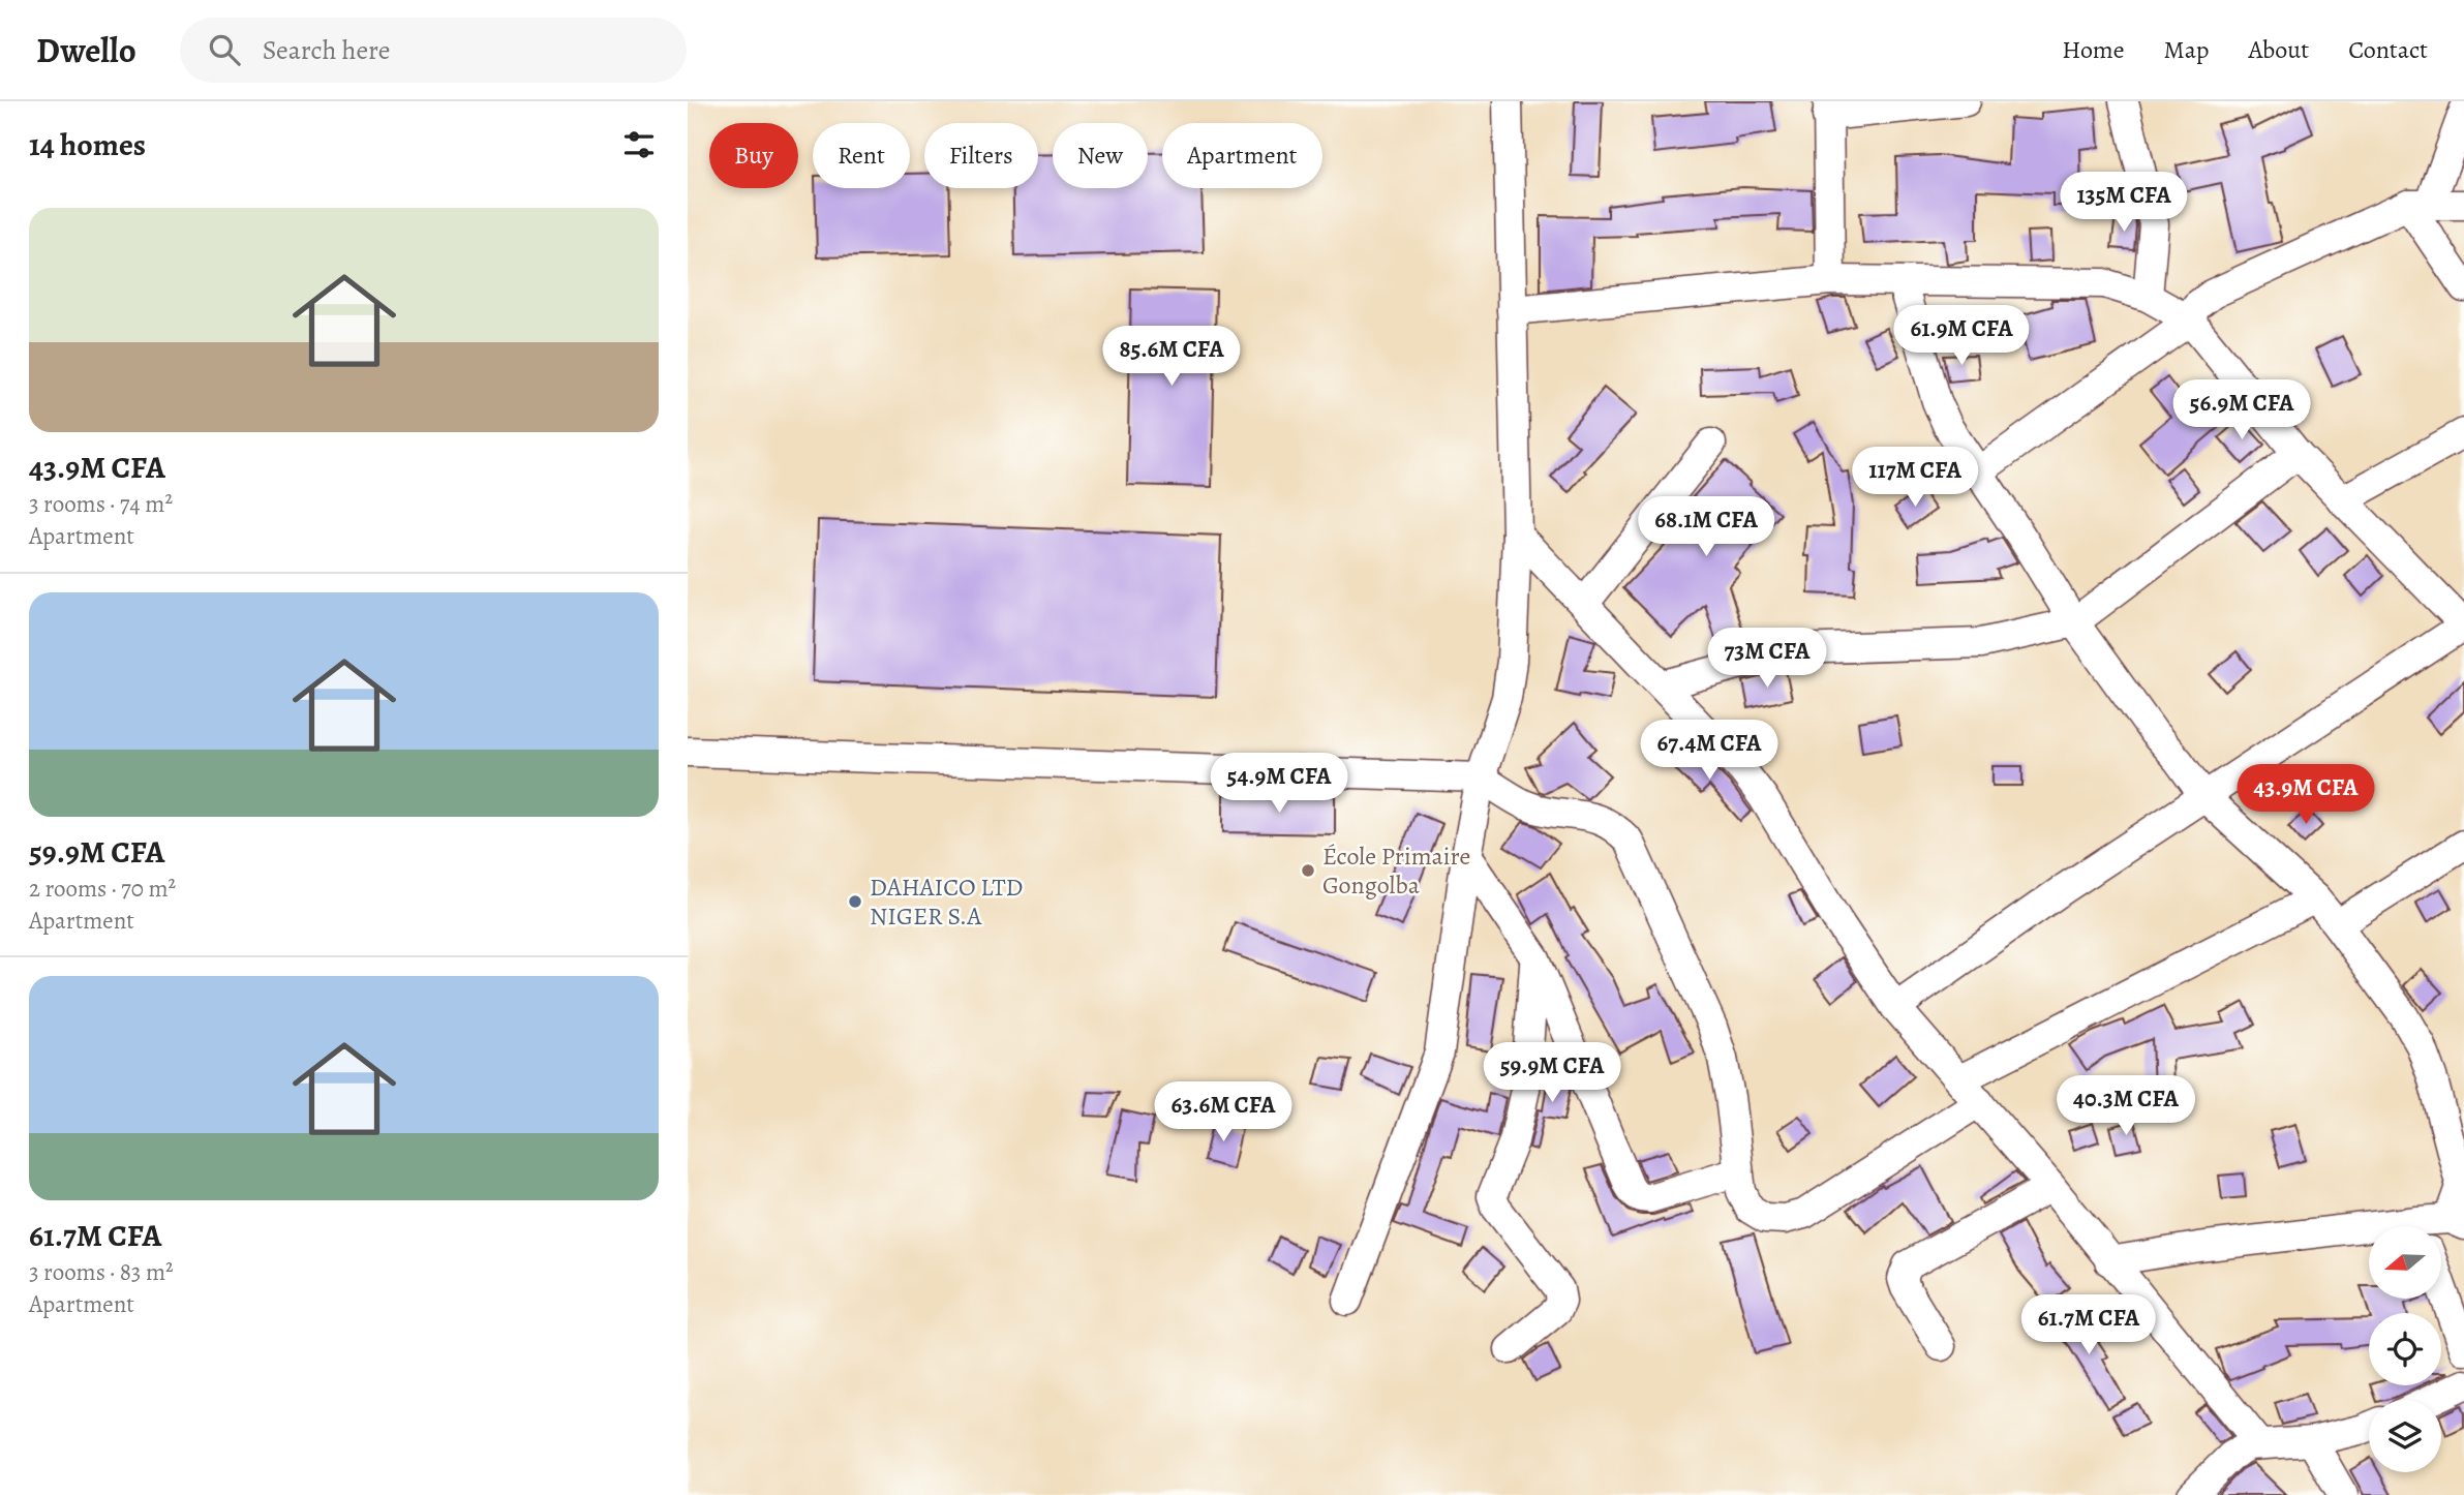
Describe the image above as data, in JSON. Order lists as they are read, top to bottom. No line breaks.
{"places":["École Primaire Gongolba","DAHAICO LTD NIGER S.A"],"north":"left","page":{"header":"Dwello","search":"Search here","nav":["Home","Map","About","Contact"],"heading":"14 homes","chip":["Buy","Rent","Filters","New","Apartment"],"price":["135M CFA","61.9M CFA","85.6M CFA","56.9M CFA","117M CFA","68.1M CFA","73M CFA","67.4M CFA","54.9M CFA","43.9M CFA","59.9M CFA","40.3M CFA","63.6M CFA","61.7M CFA"],"list":[{"name":"43.9M CFA","note":"3 rooms · 74 m² · Apartment"},{"name":"59.9M CFA","note":"2 rooms · 70 m² · Apartment"},{"name":"61.7M CFA","note":"3 rooms · 83 m² · Apartment"}]}}
